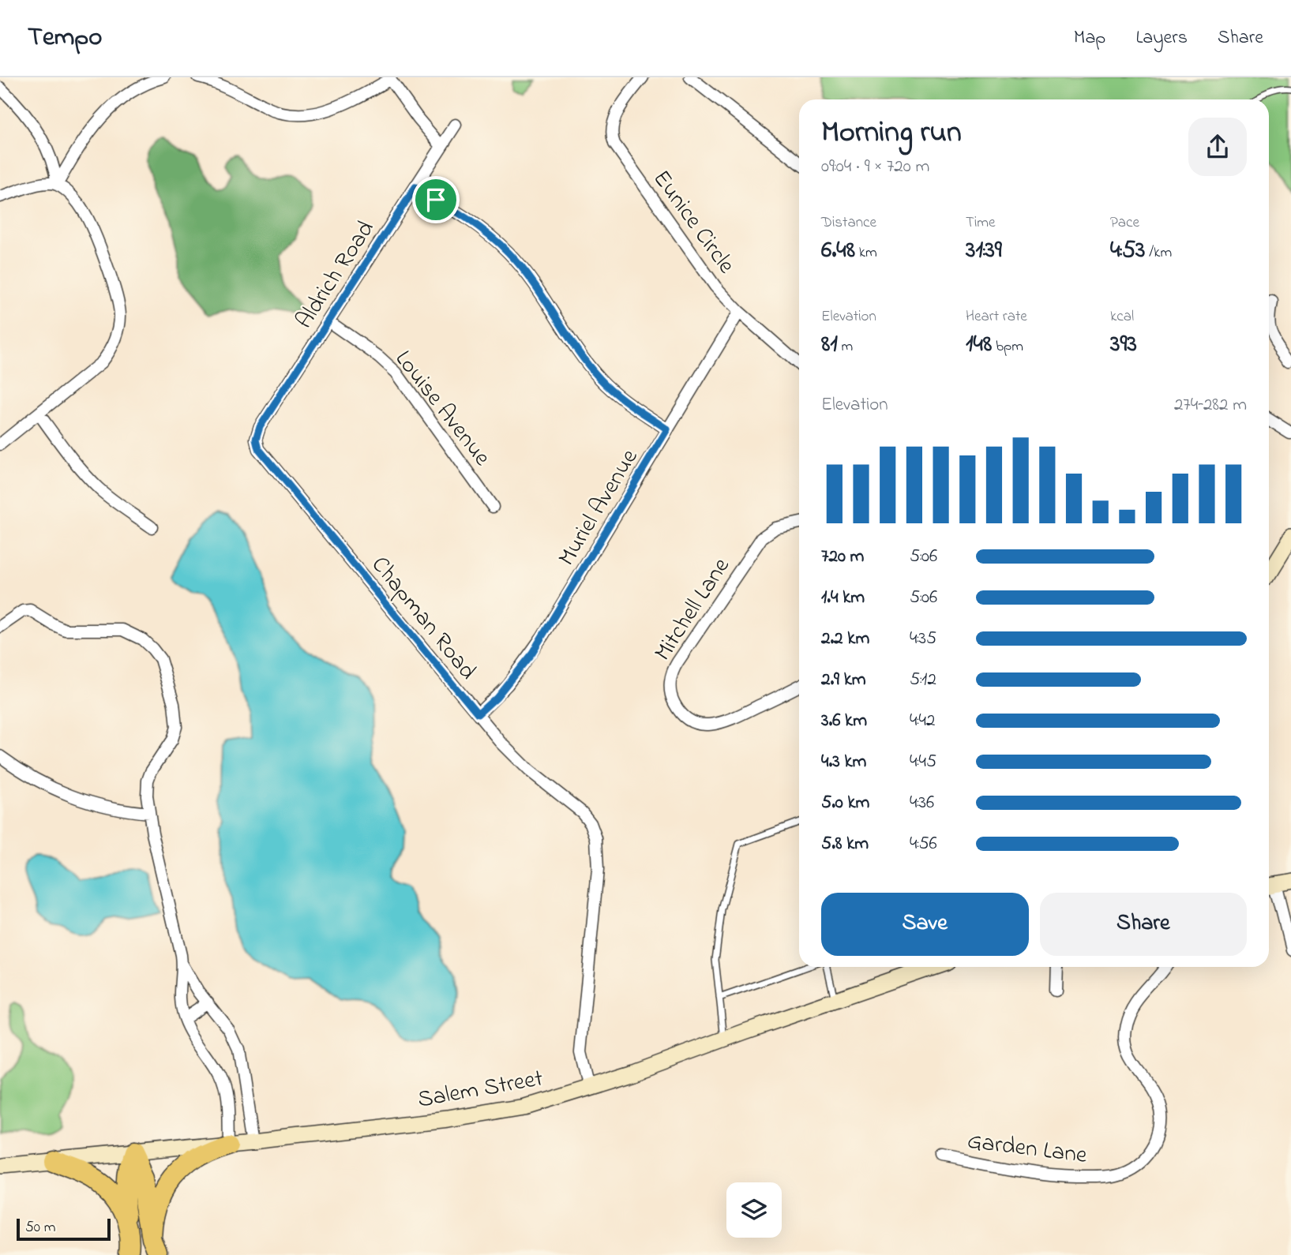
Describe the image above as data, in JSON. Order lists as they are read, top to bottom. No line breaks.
{"streets":{"main road":["Salem Street"],"street":["Eunice Circle","Aldrich Road","Louise Avenue","Muriel Avenue","Mitchell Lane","Chapman Road","Garden Lane"]},"crossings":[["Eunice Circle","Muriel Avenue"],["Aldrich Road","Louise Avenue"],["Aldrich Road","Chapman Road"],["Muriel Avenue","Chapman Road"],["Chapman Road","Salem Street"]],"scale_bar":"50 m","page":{"header":"Tempo","nav":["Map","Layers","Share"],"heading":["Morning run","09:04 · 9 × 720 m"],"stats":[["Distance","6.48 km"],["Time","31:39"],["Pace","4:53 /km"],["Elevation","81 m"],["Heart rate","148 bpm"],["kcal","393"]],"chart":["Elevation","274–282 m"],"list":[{"name":"720 m","note":"5:06"},{"name":"1.4 km","note":"5:06"},{"name":"2.2 km","note":"4:35"},{"name":"2.9 km","note":"5:12"},{"name":"3.6 km","note":"4:42"},{"name":"4.3 km","note":"4:45"},{"name":"5.0 km","note":"4:36"},{"name":"5.8 km","note":"4:56"}],"buttons":["Save","Share"],"scale":"50 m"}}
